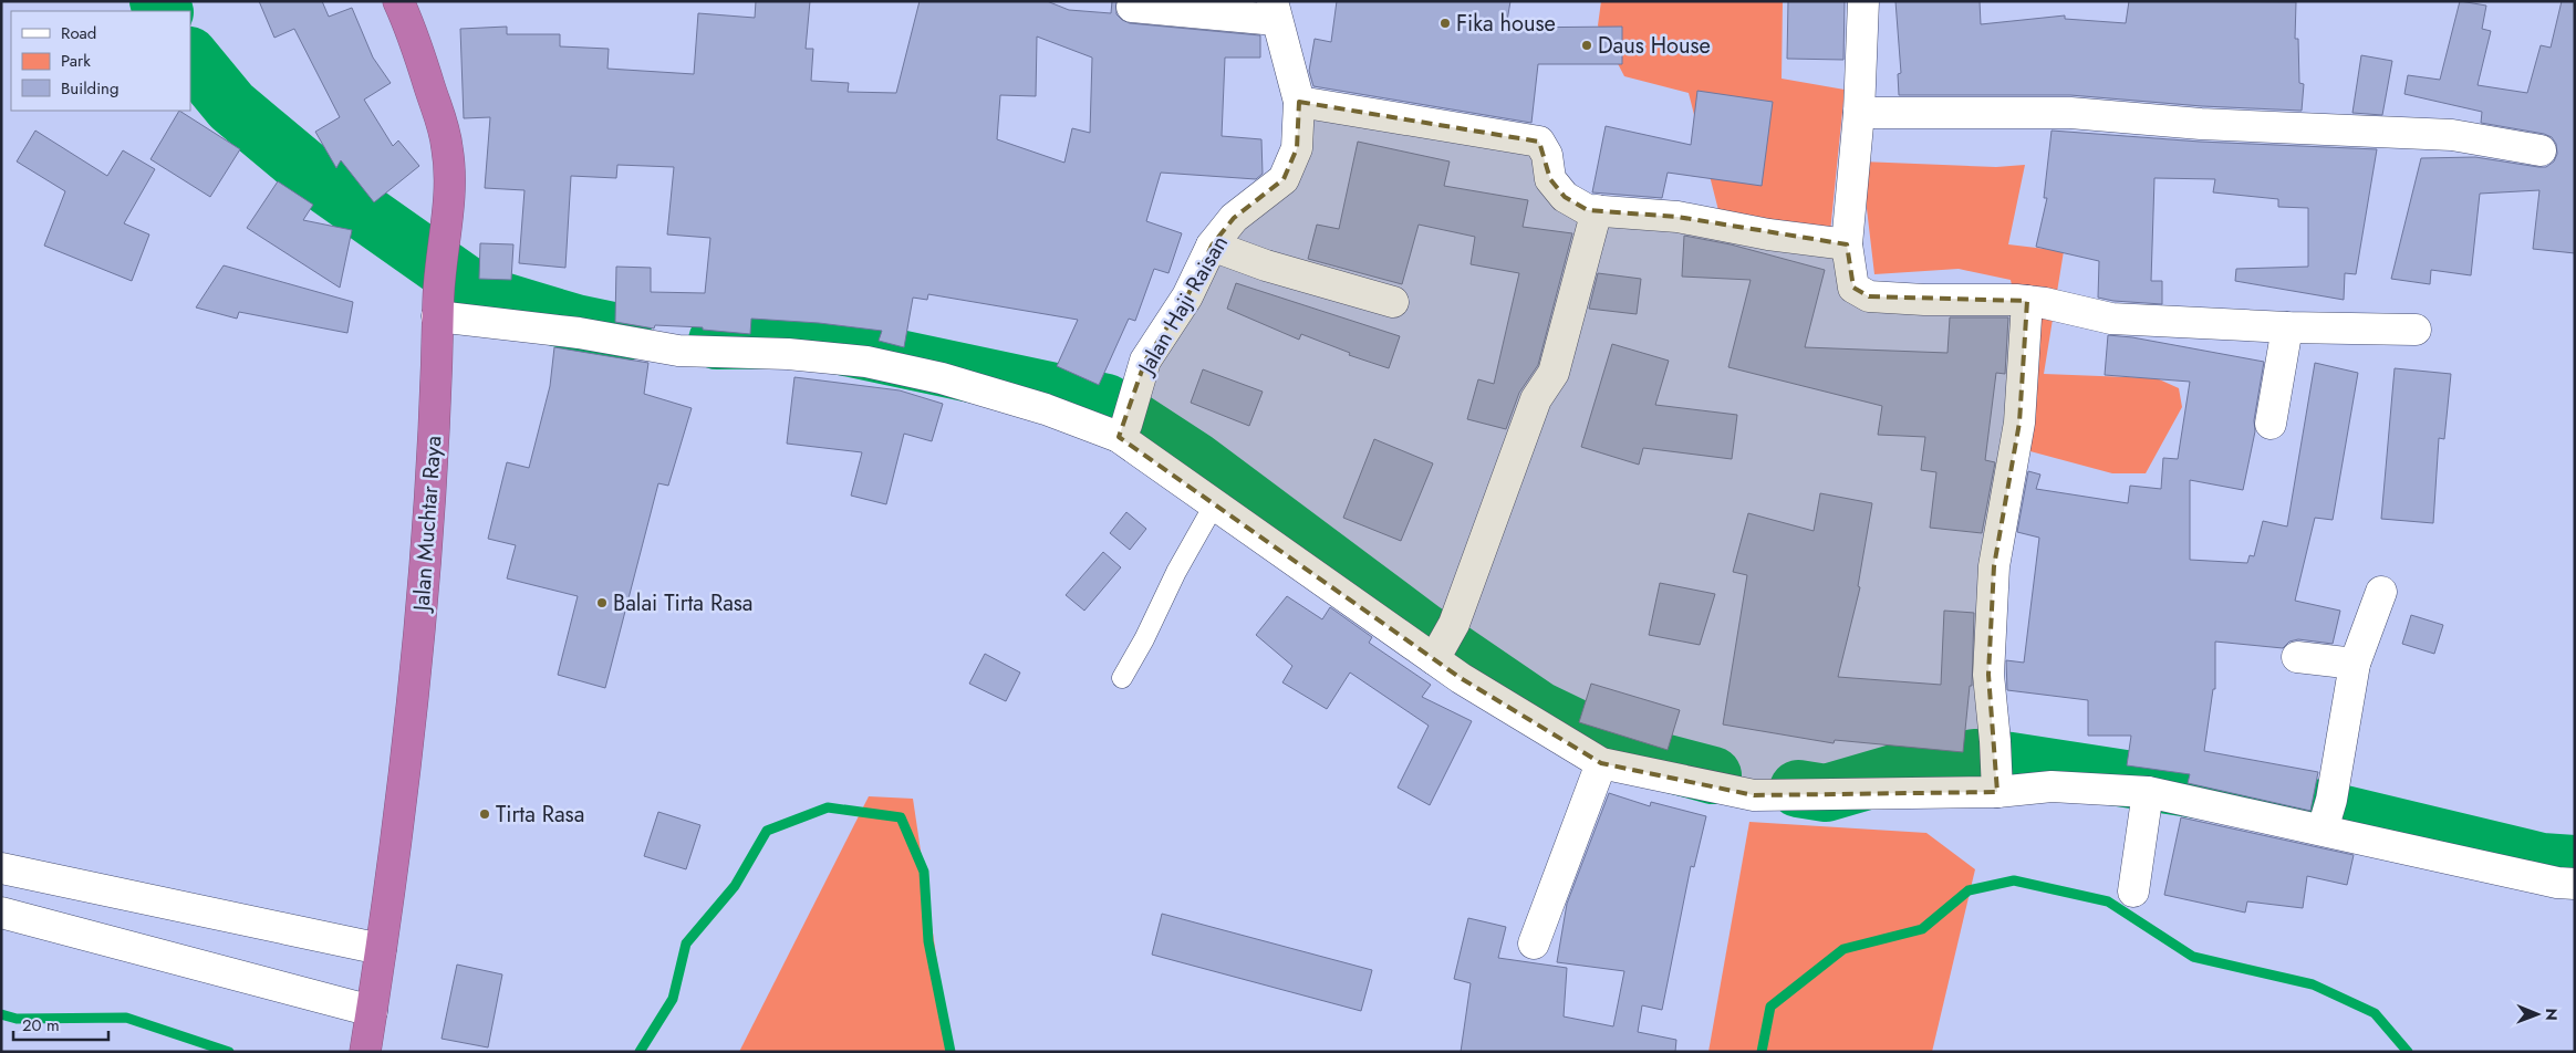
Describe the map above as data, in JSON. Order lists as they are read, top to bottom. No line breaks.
{"streets":{"highway":["Jalan Muchtar Raya"],"street":["Jalan Haji Raisan"]},"places":["Fika house","Daus House","Balai Tirta Rasa","Tirta Rasa"],"legend":["Road","Park","Building"],"scale_bar":"20 m","north":"right"}
